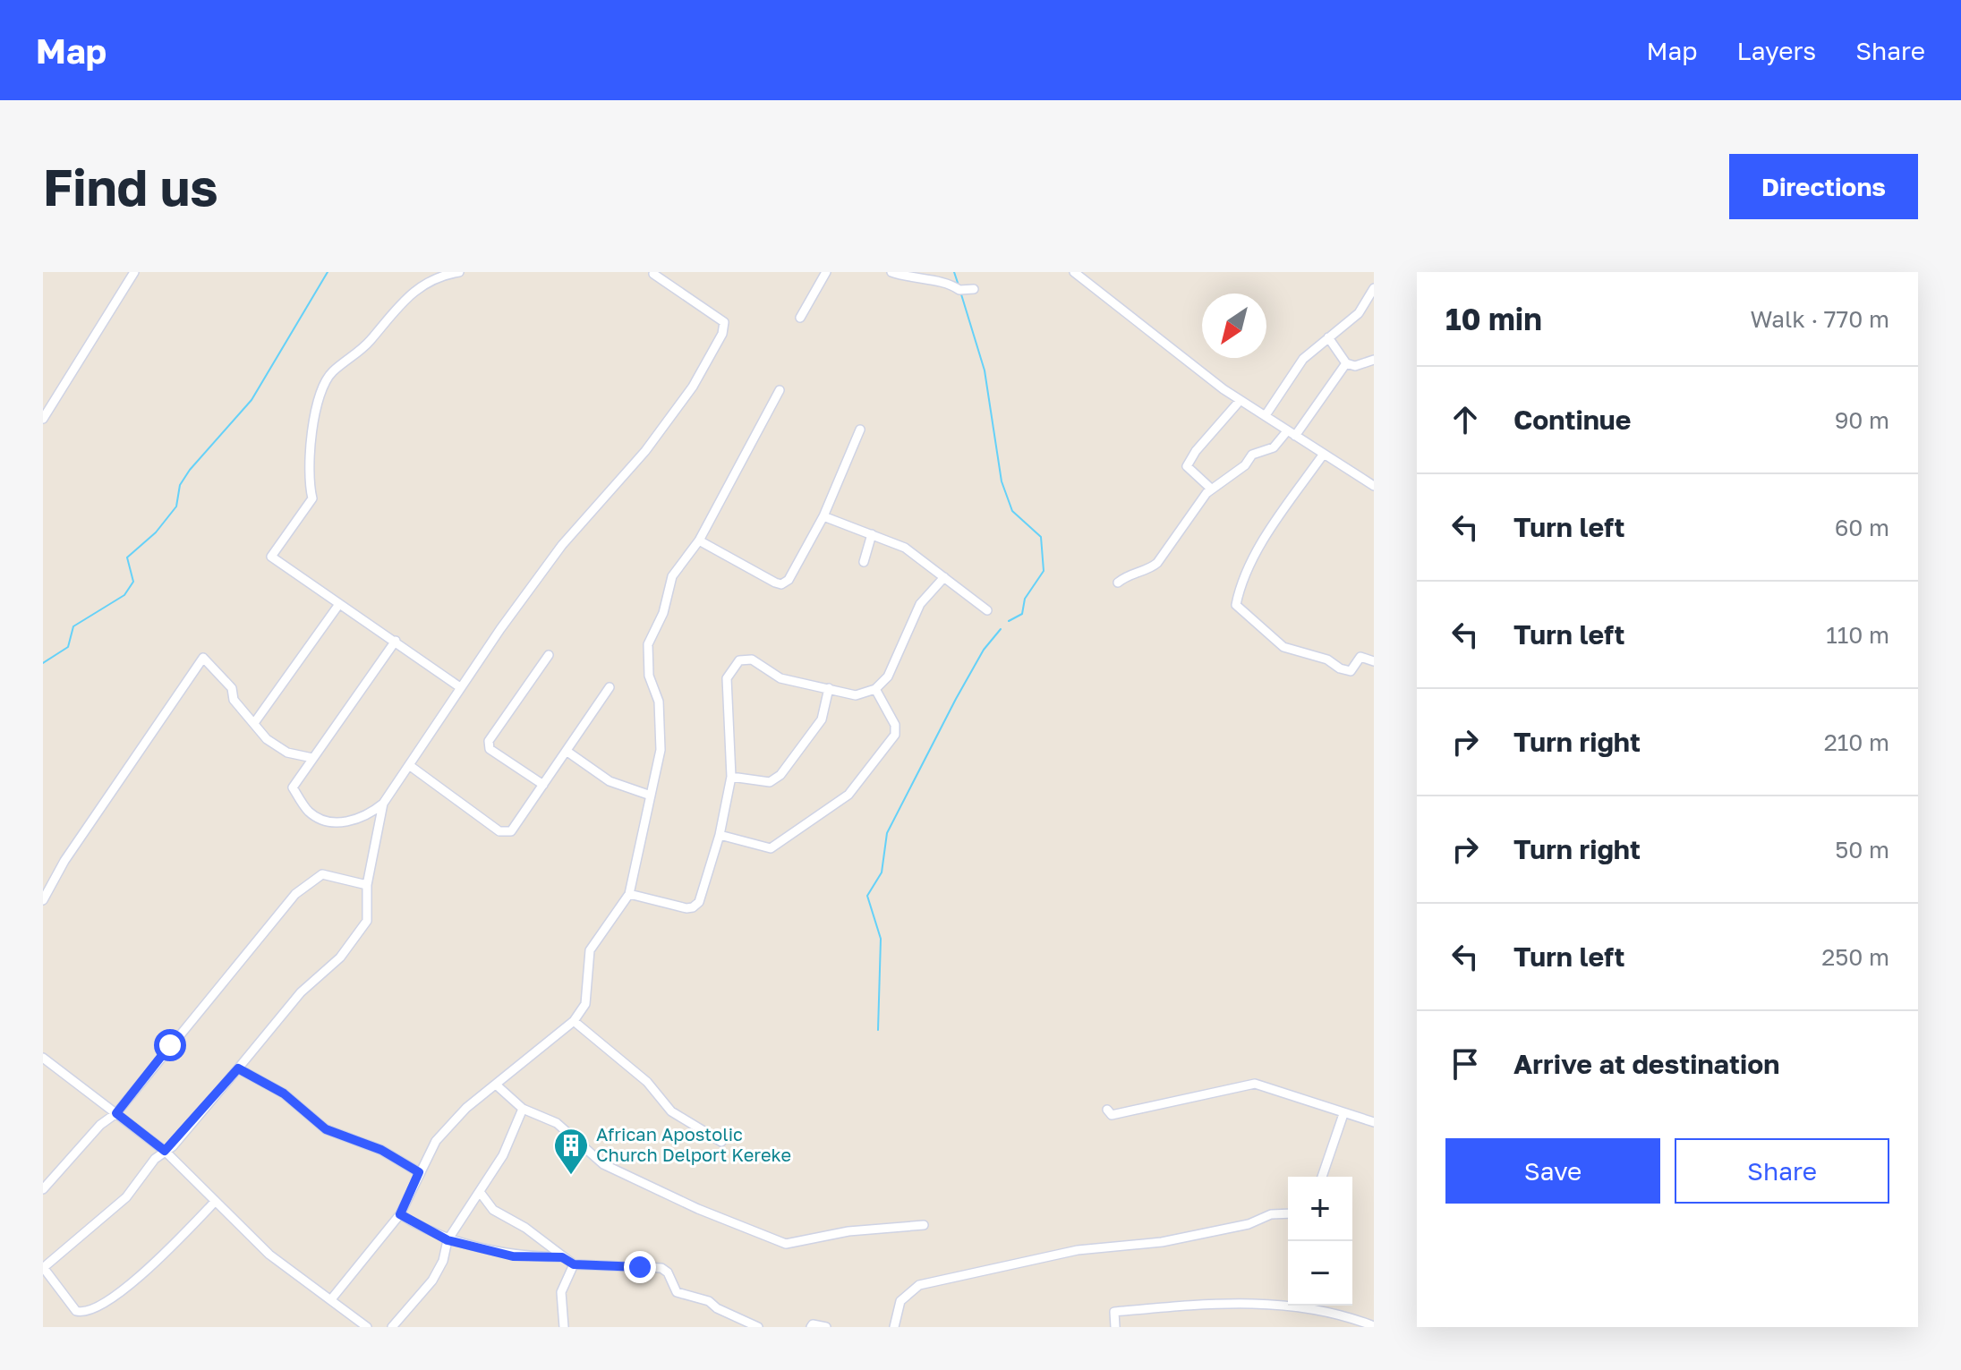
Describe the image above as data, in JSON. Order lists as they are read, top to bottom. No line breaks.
{"places":{"building":["African Apostolic Church Delport Kereke"]},"north":"bottom left","page":{"header":"Map","nav":["Map","Layers","Share"],"buttons":["Directions",["Save","Share"]],"title":"Find us","heading":["10 min","Walk · 770 m"],"list":[["Continue","90 m"],["Turn left","60 m"],["Turn left","110 m"],["Turn right","210 m"],["Turn right","50 m"],["Turn left","250 m"],"Arrive at destination"],"map_buttons":["+","−"]}}
